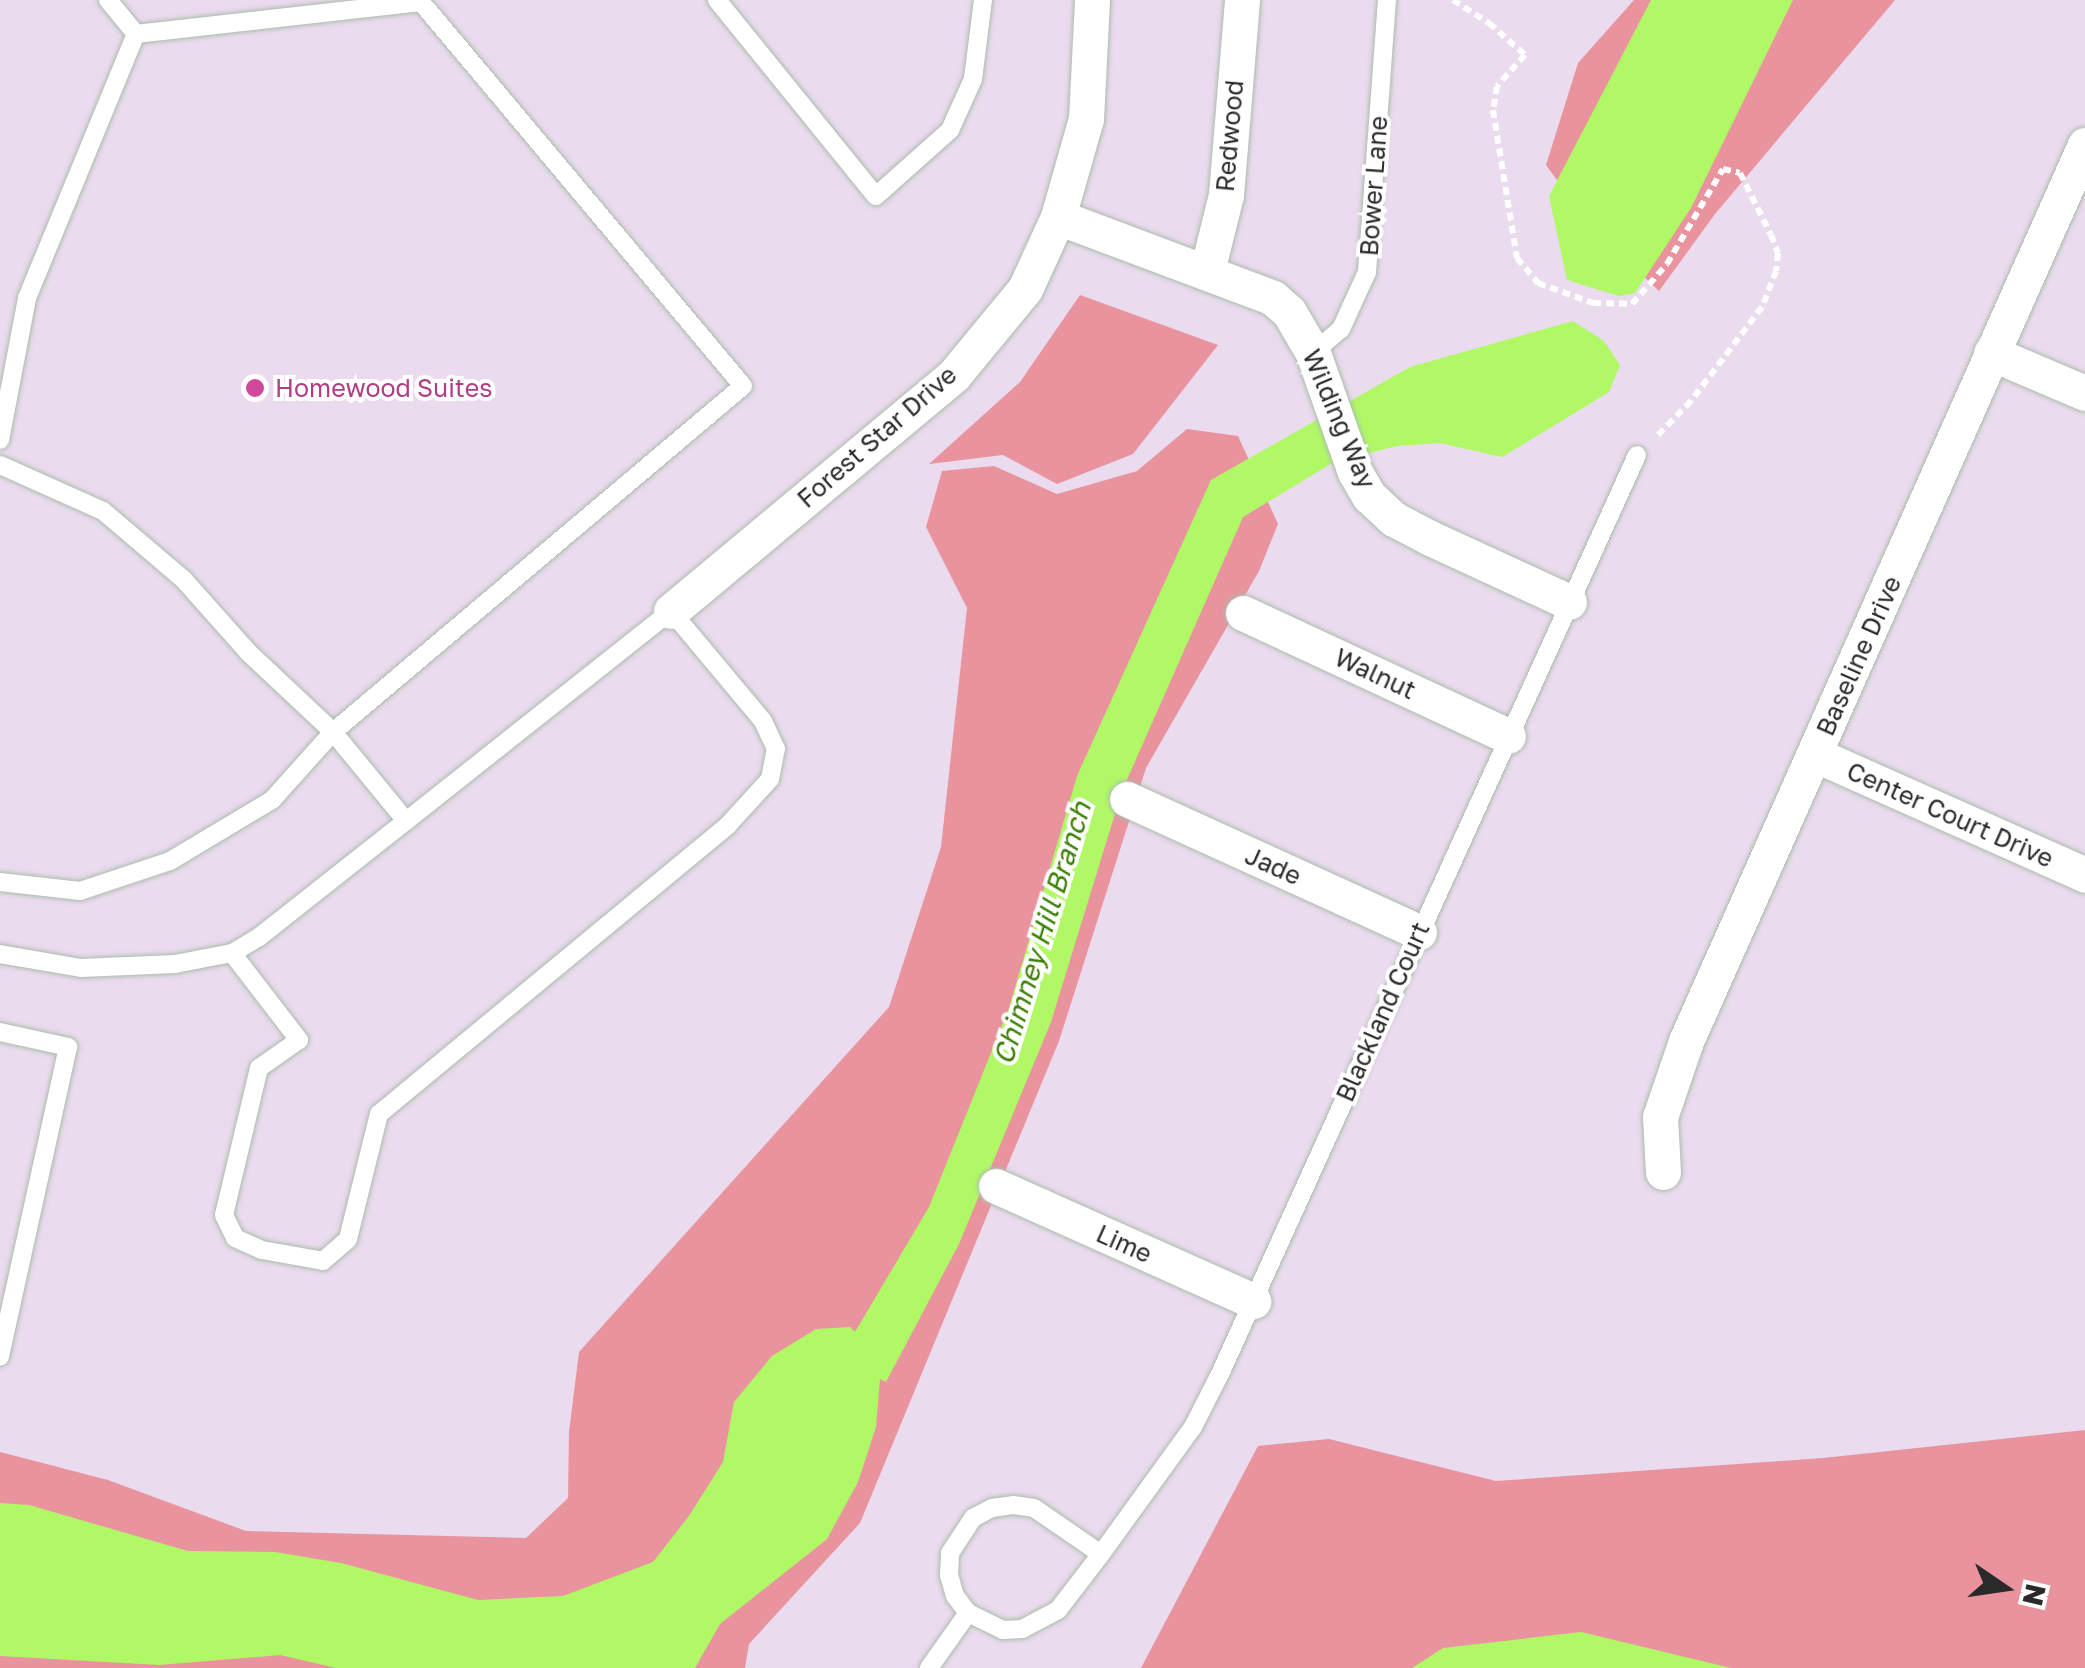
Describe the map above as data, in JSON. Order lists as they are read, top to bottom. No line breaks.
{"streets":{"street":["Redwood","Wilding Way","Forest Star Drive","Baseline Drive","Walnut","Center Court Drive","Jade","Lime"],"lane":["Bower Lane","Blackland Court"]},"crossings":[["Redwood","Wilding Way"],["Bower Lane","Wilding Way"],["Wilding Way","Forest Star Drive"],["Wilding Way","Blackland Court"],["Baseline Drive","Center Court Drive"],["Walnut","Blackland Court"],["Jade","Blackland Court"],["Blackland Court","Lime"]],"water":["Chimney Hill Branch"],"places":["Homewood Suites"],"north":"right"}
